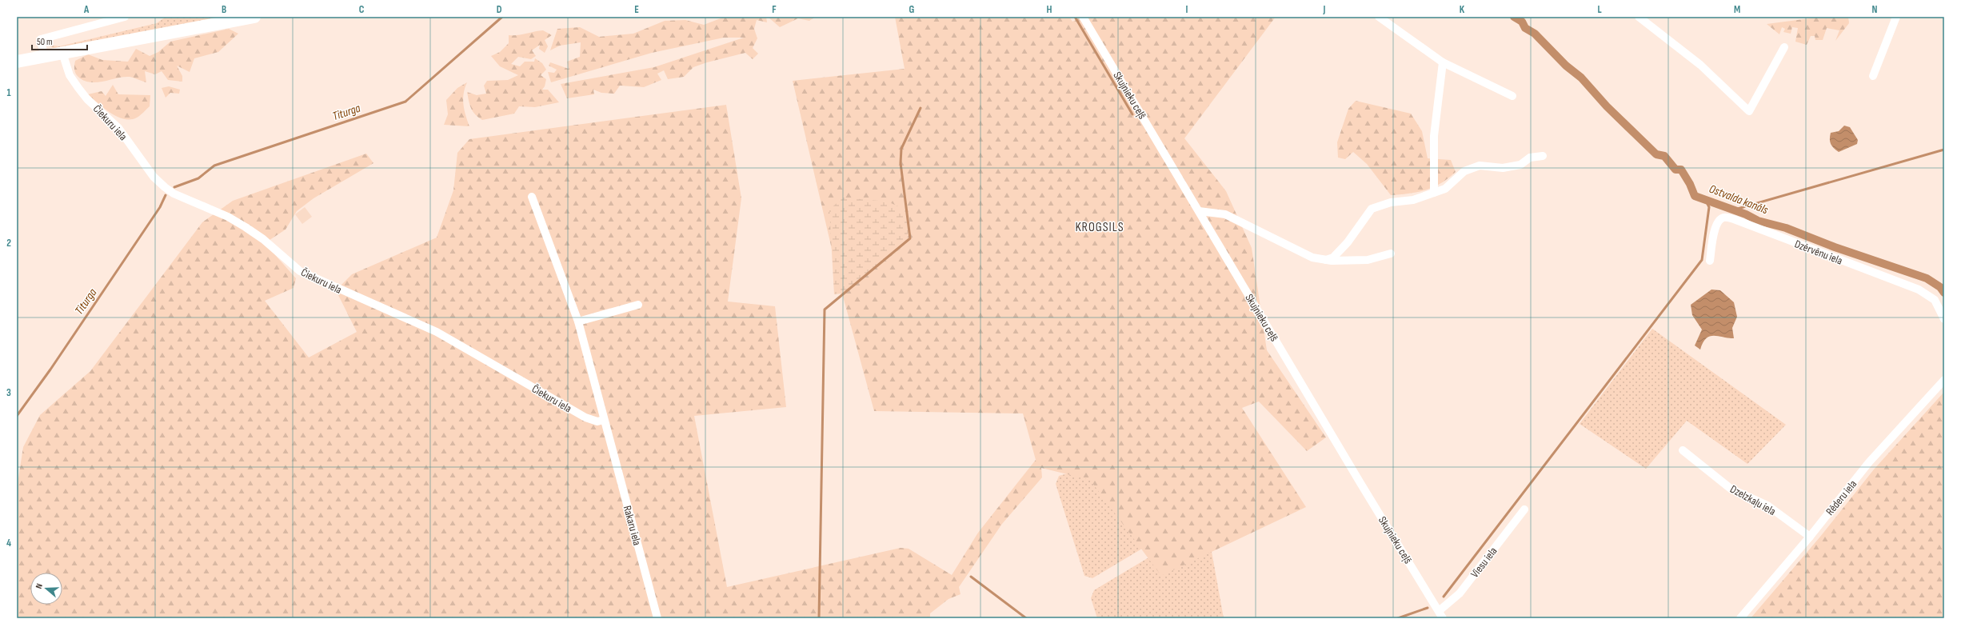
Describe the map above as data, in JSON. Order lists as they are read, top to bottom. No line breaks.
{"streets":{"street":["Skujnieku ceļš","Čiekuru iela","Dzērvēnu iela","Rēderu iela","Dzelzkaļu iela","Rakaru iela","Viesu iela"]},"crossings":[["Skujnieku ceļš","Viesu iela"],["Čiekuru iela","Rakaru iela"],["Rēderu iela","Dzelzkaļu iela"]],"districts":["KROGSILS"],"water":["Titurga","Ostvalda kanāls"],"scale_bar":"50 m","north":"left","grid":{"columns":["A","B","C","D","E","F","G","H","I","J","K","L","M","N"],"rows":["1","2","3","4"]}}
